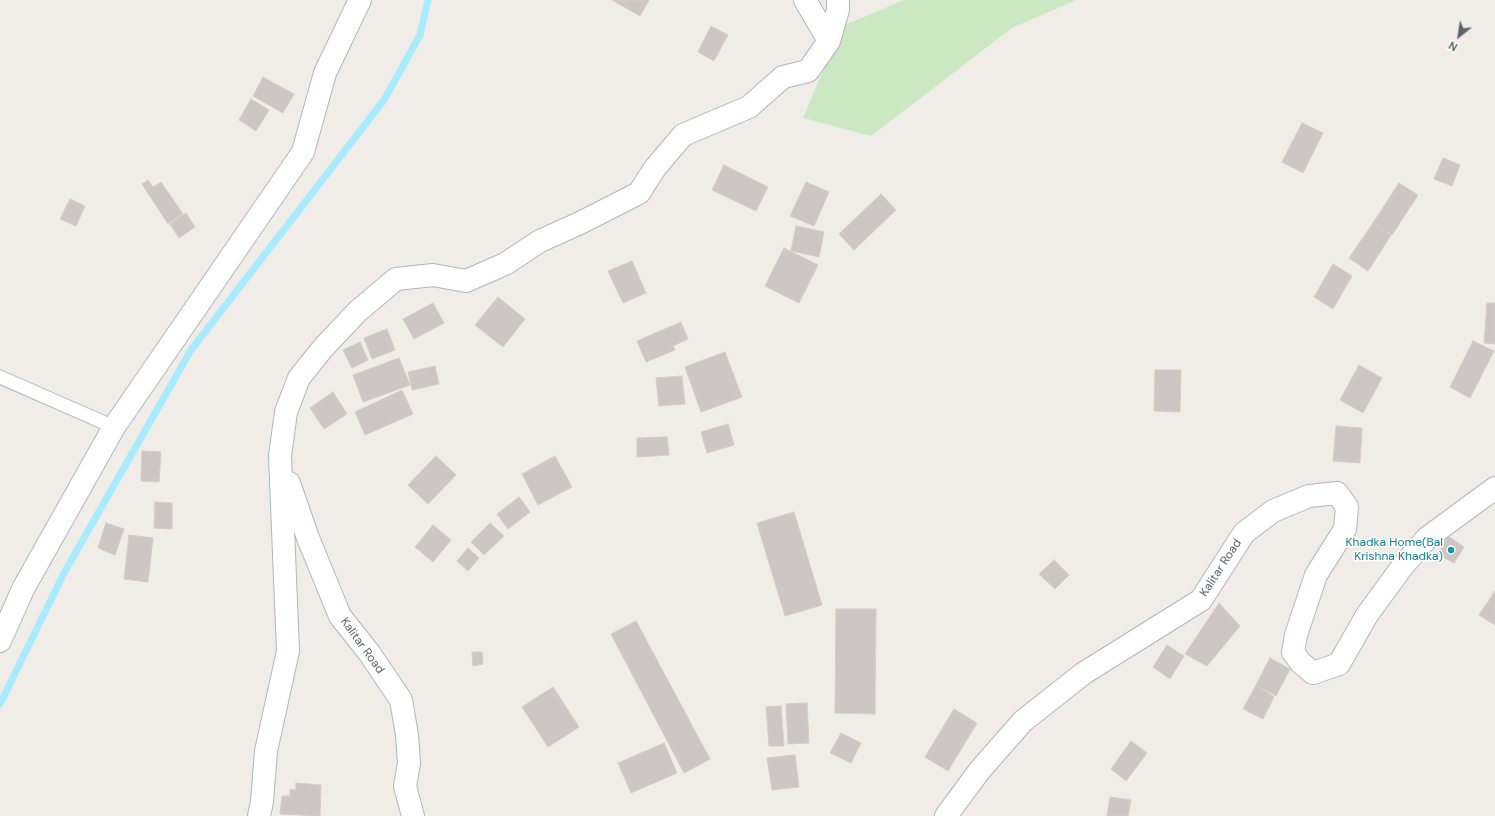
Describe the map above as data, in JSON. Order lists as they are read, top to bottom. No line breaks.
{"streets":{"street":["Kalitar Road"]},"places":["Khadka Home(Bal Krishna Khadka)"],"north":"bottom left"}
